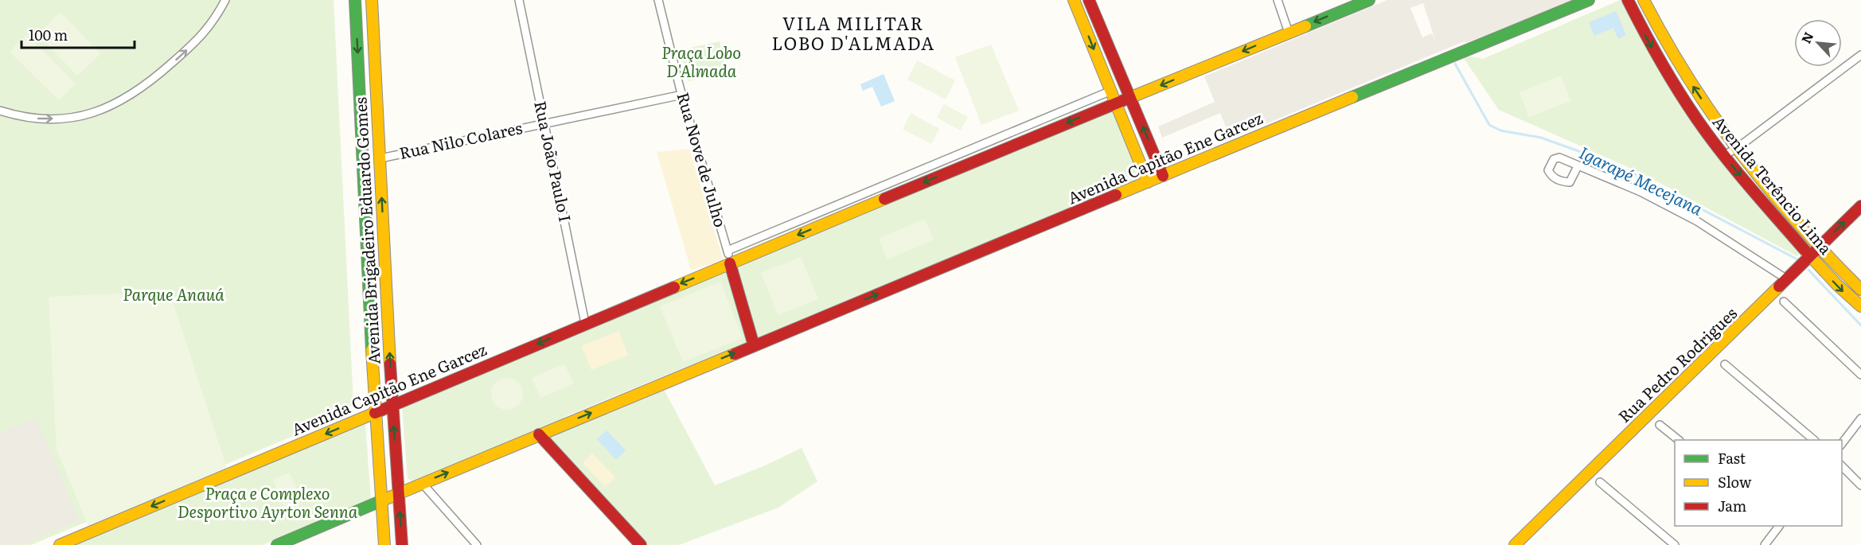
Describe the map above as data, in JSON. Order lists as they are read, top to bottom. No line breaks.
{"streets":{"main road":["Avenida Capitão Ene Garcez","Avenida Terêncio Lima","Avenida Brigadeiro Eduardo Gomes","Rua Pedro Rodrigues"],"street":["Rua Nilo Colares","Rua Nove de Julho","Rua João Paulo I"]},"crossings":[["Rua Nilo Colares","Rua Nove de Julho"],["Rua Nilo Colares","Rua João Paulo I"],["Rua Nilo Colares","Avenida Brigadeiro Eduardo Gomes"],["Avenida Capitão Ene Garcez","Rua Nove de Julho"],["Avenida Capitão Ene Garcez","Rua João Paulo I"],["Avenida Capitão Ene Garcez","Avenida Brigadeiro Eduardo Gomes"],["Avenida Terêncio Lima","Rua Pedro Rodrigues"]],"districts":["VILA MILITAR LOBO D'ALMADA"],"water":["Igarapé Mecejana"],"parks":["Praça Lobo D'Almada","Parque Anauá","Praça e Complexo Desportivo Ayrton Senna"],"legend":["Fast","Slow","Jam"],"scale_bar":"100 m","north":"top left"}
